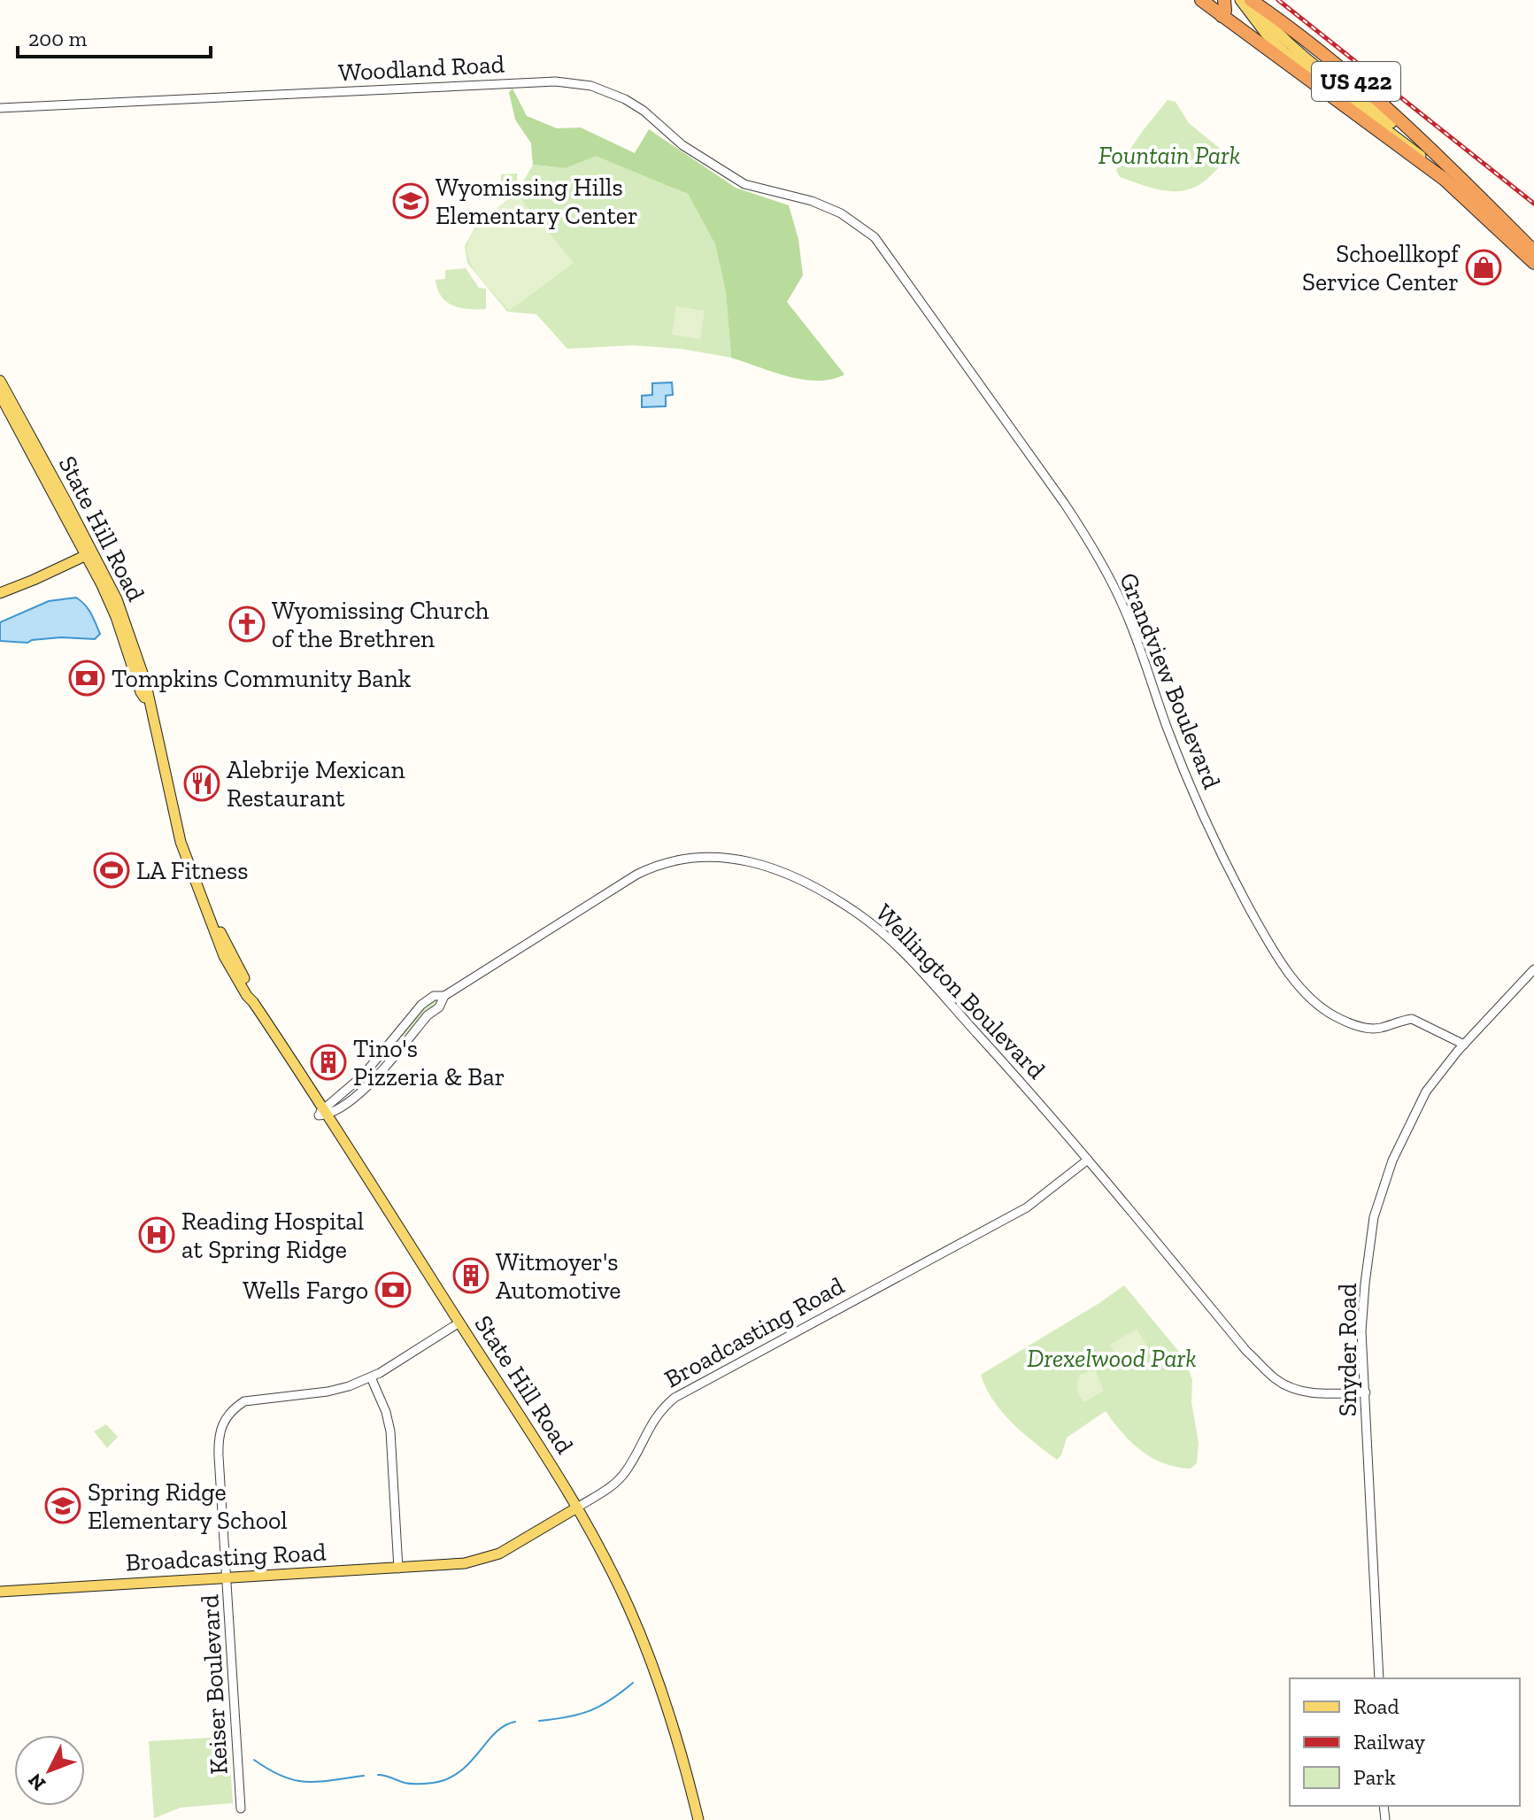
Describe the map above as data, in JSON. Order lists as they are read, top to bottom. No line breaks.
{"streets":{"highway":["US 422"],"main road":["State Hill Road","Broadcasting Road"],"street":["Woodland Road","Grandview Boulevard","Wellington Boulevard","Snyder Road","Keiser Boulevard"]},"crossings":[["Woodland Road","Grandview Boulevard"],["State Hill Road","Wellington Boulevard"],["State Hill Road","Broadcasting Road"],["State Hill Road","Keiser Boulevard"],["Grandview Boulevard","Snyder Road"],["Wellington Boulevard","Broadcasting Road"],["Wellington Boulevard","Snyder Road"],["Broadcasting Road","Keiser Boulevard"]],"parks":["Fountain Park","Drexelwood Park"],"places":{"school or university":["Wyomissing Hills Elementary Center","Spring Ridge Elementary School"],"shop":["Schoellkopf Service Center"],"church":["Wyomissing Church of the Brethren"],"bank":["Tompkins Community Bank","Wells Fargo"],"restaurant":["Alebrije Mexican Restaurant"],"sports":["LA Fitness"],"building":["Tino's Pizzeria & Bar","Witmoyer's Automotive"],"hospital":["Reading Hospital at Spring Ridge"]},"legend":["Road","Railway","Park"],"scale_bar":"200 m","north":"bottom left"}
